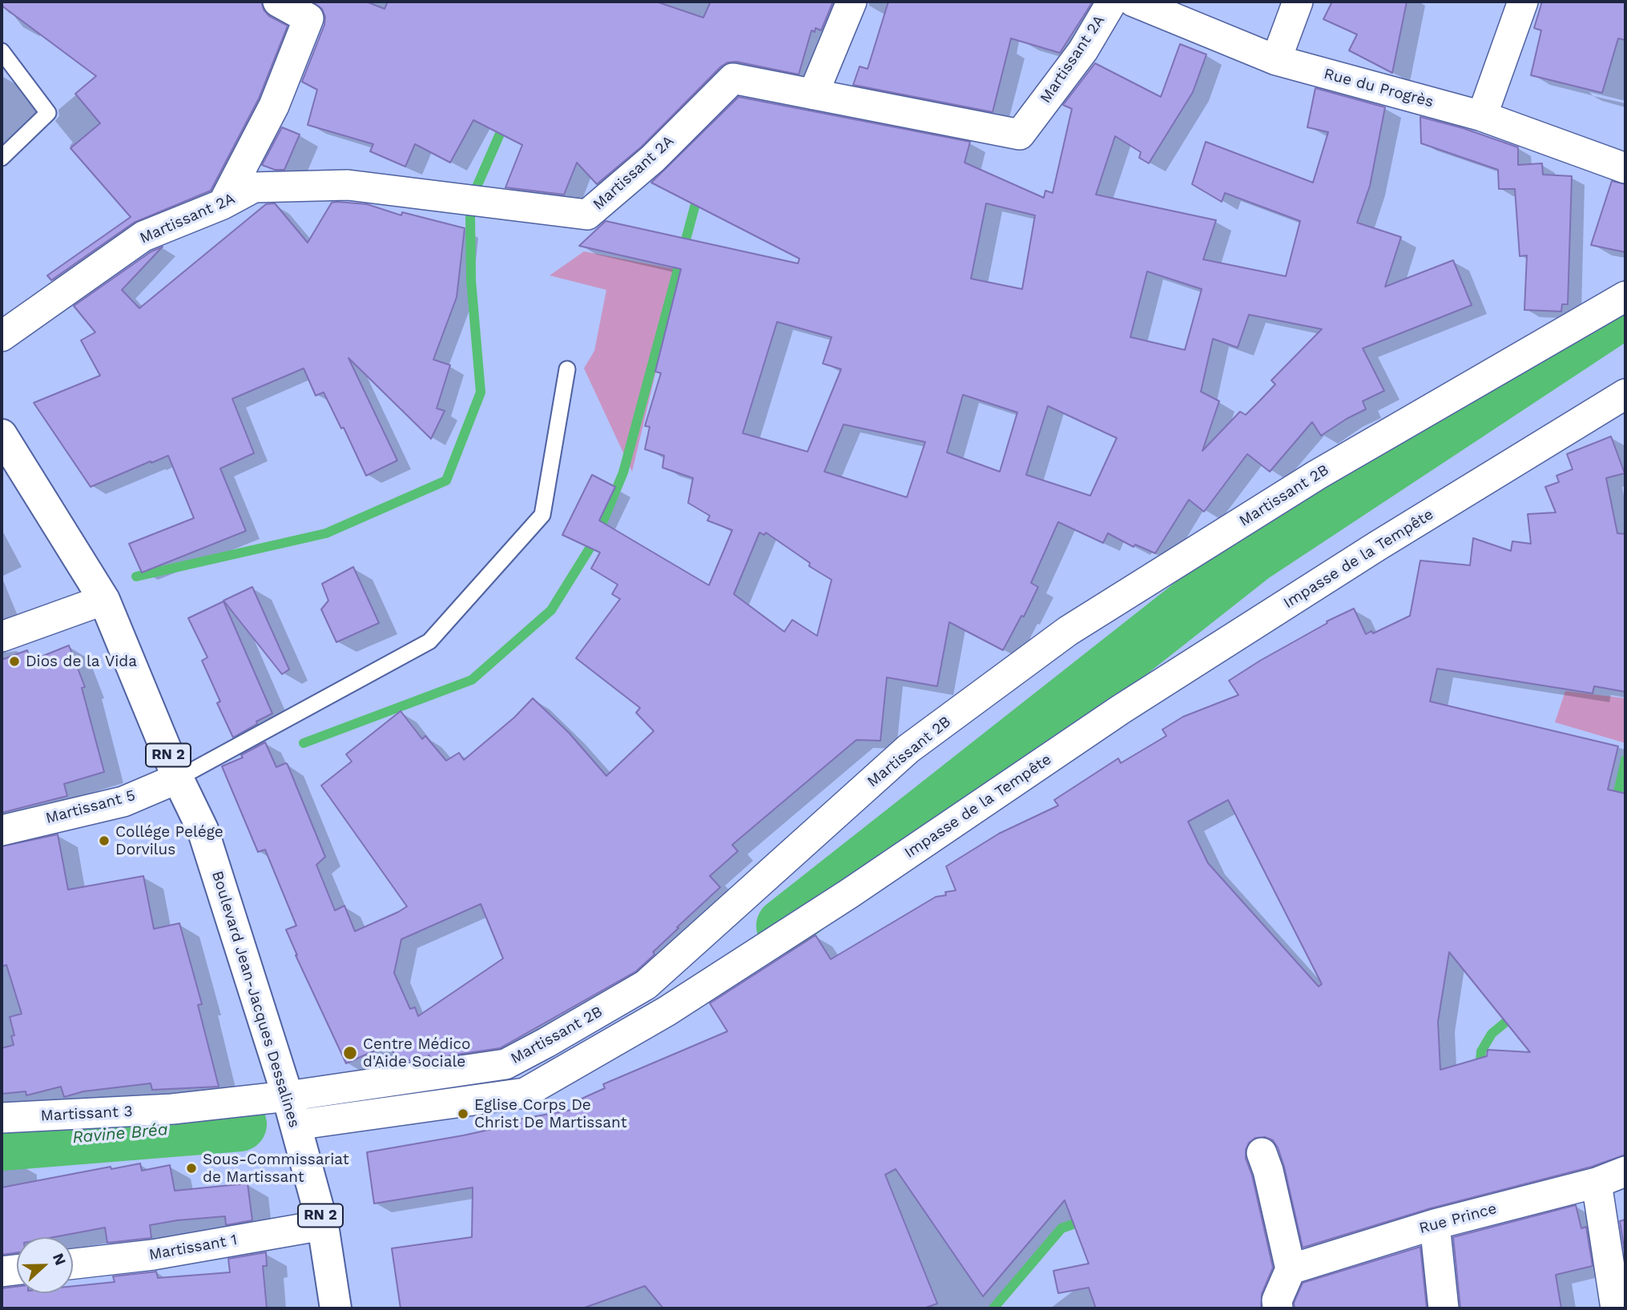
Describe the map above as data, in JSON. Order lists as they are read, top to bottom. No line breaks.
{"streets":{"main road":["RN 2","Boulevard Jean-Jacques Dessalines"],"street":["Martissant 2A","Rue du Progrès","Martissant 2B","Impasse de la Tempête","Martissant 5","Martissant 3","Rue Prince","Martissant 1"]},"crossings":[["Martissant 2B","Impasse de la Tempête"],["Martissant 2B","Boulevard Jean-Jacques Dessalines"],["Martissant 2B","Martissant 3"],["Impasse de la Tempête","Boulevard Jean-Jacques Dessalines"],["Martissant 5","Boulevard Jean-Jacques Dessalines"],["Boulevard Jean-Jacques Dessalines","Martissant 1"]],"water":["Ravine Bréa"],"places":["Dios de la Vida","Collége Pelége Dorvilus","Centre Médico d'Aide Sociale","Eglise Corps De Christ De Martissant","Sous-Commissariat de Martissant"],"north":"right"}
